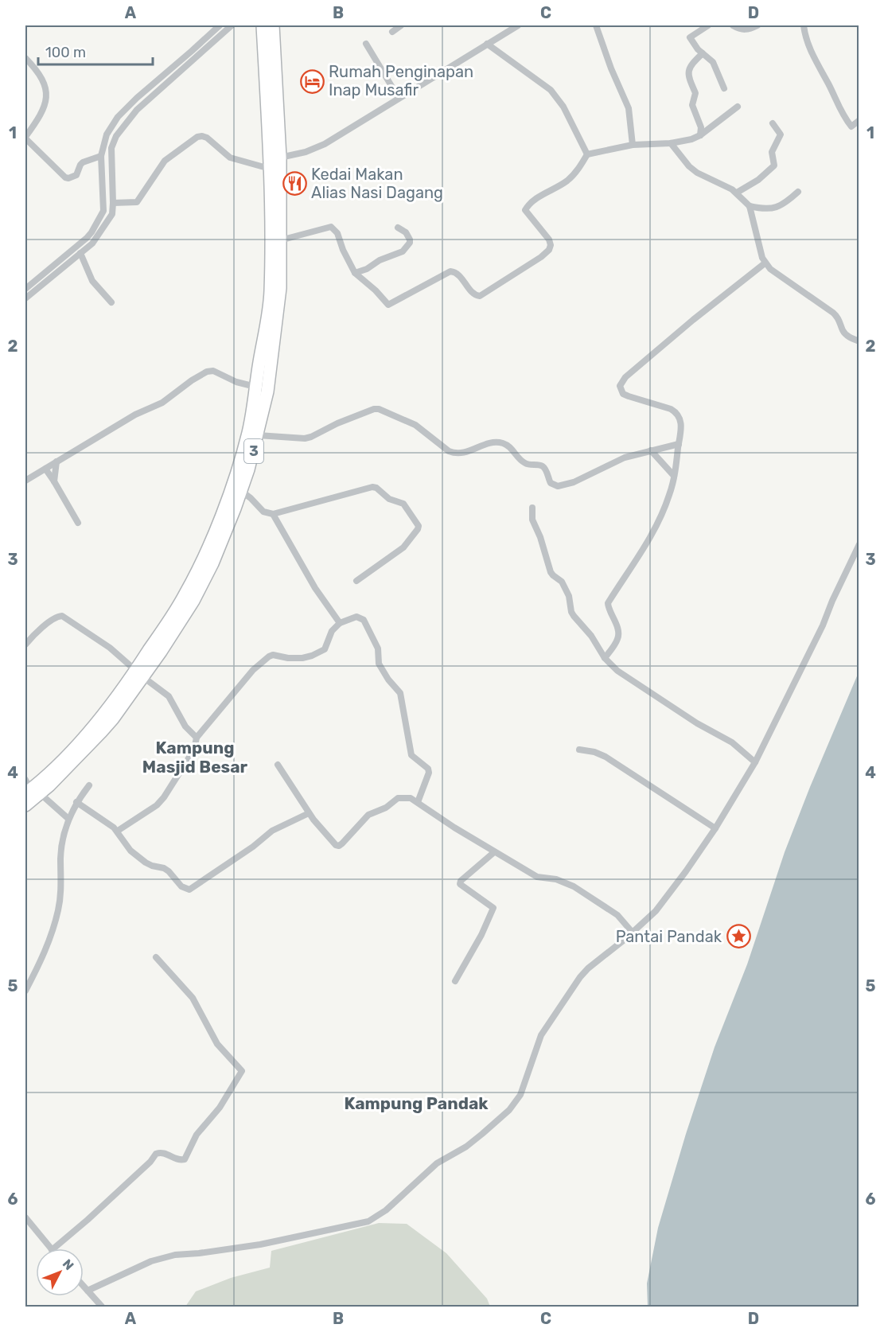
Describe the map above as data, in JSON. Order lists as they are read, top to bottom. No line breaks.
{"streets":{"highway":["3"]},"districts":["Kampung Masjid Besar","Kampung Pandak"],"places":{"hotel":["Rumah Penginapan Inap Musafir"],"restaurant":["Kedai Makan Alias Nasi Dagang"],"place":["Pantai Pandak"]},"scale_bar":"100 m","north":"top right","grid":{"columns":["A","B","C","D"],"rows":["1","2","3","4","5","6"]}}
